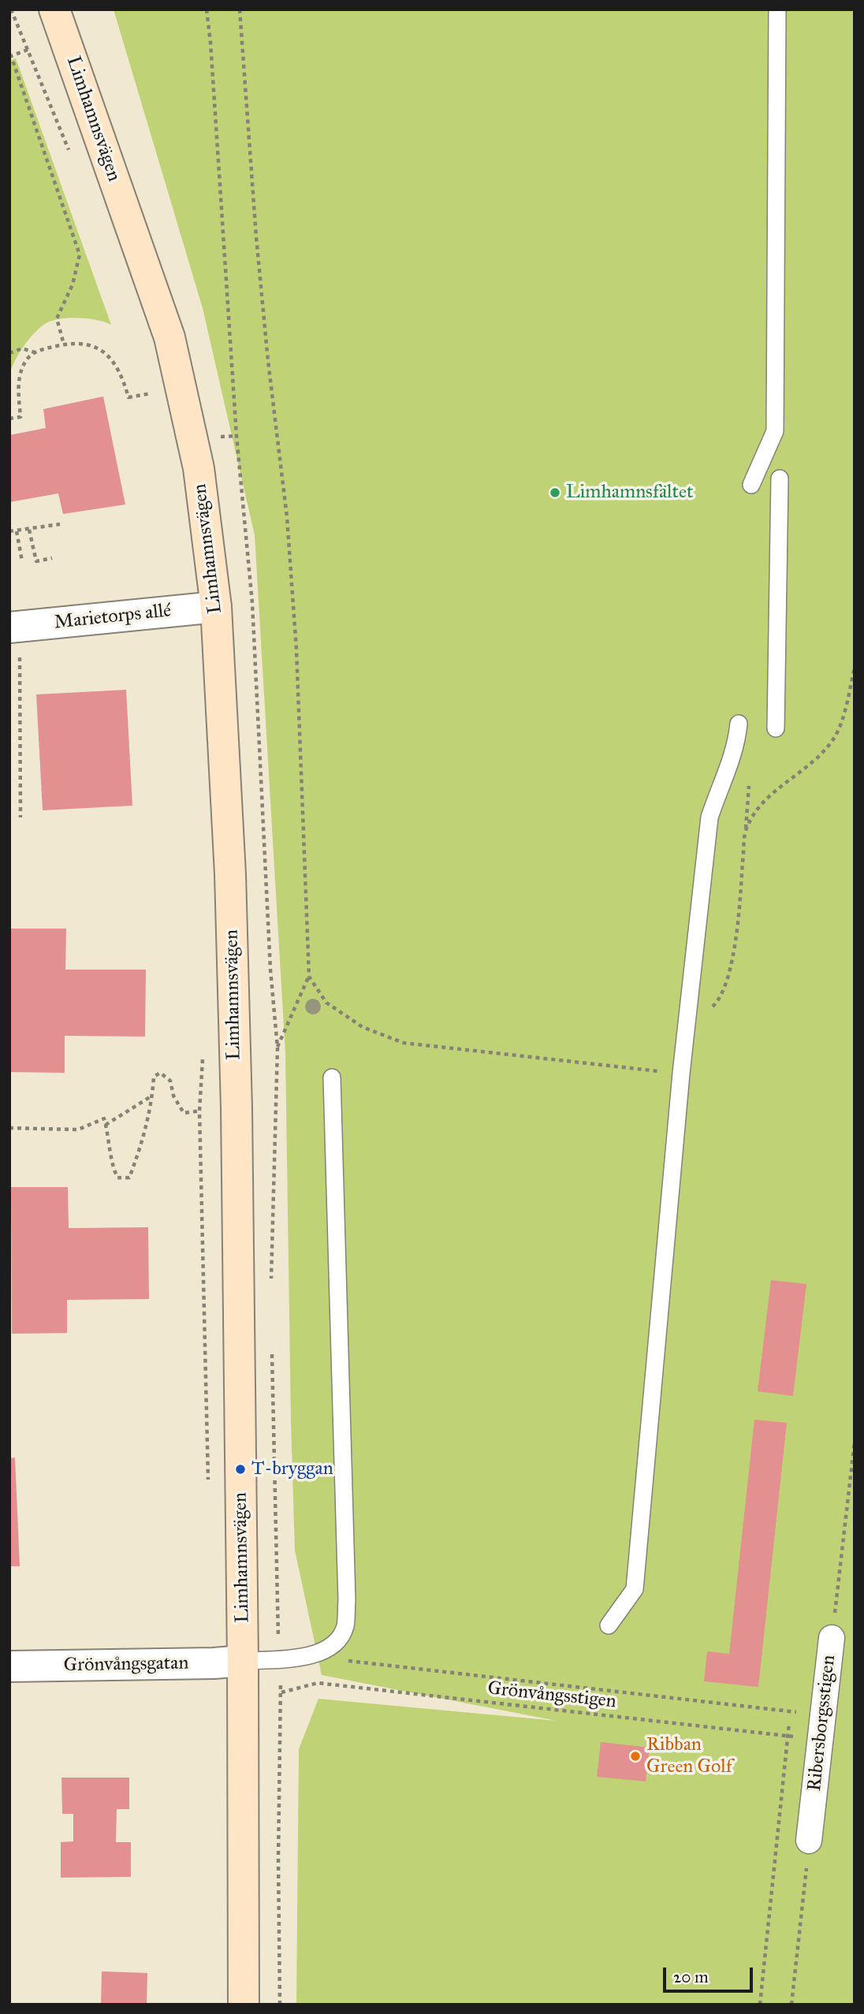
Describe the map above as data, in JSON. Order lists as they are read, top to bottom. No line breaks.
{"streets":{"main road":["Limhamnsvägen"],"street":["Marietorps allé","Grönvångsgatan","Ribersborgsstigen"],"path":["Grönvångsstigen"]},"crossings":[["Limhamnsvägen","Marietorps allé"],["Limhamnsvägen","Grönvångsgatan"],["Grönvångsstigen","Ribersborgsstigen"]],"places":["Limhamnsfältet","T-bryggan","Ribban Green Golf"],"scale_bar":"20 m"}
